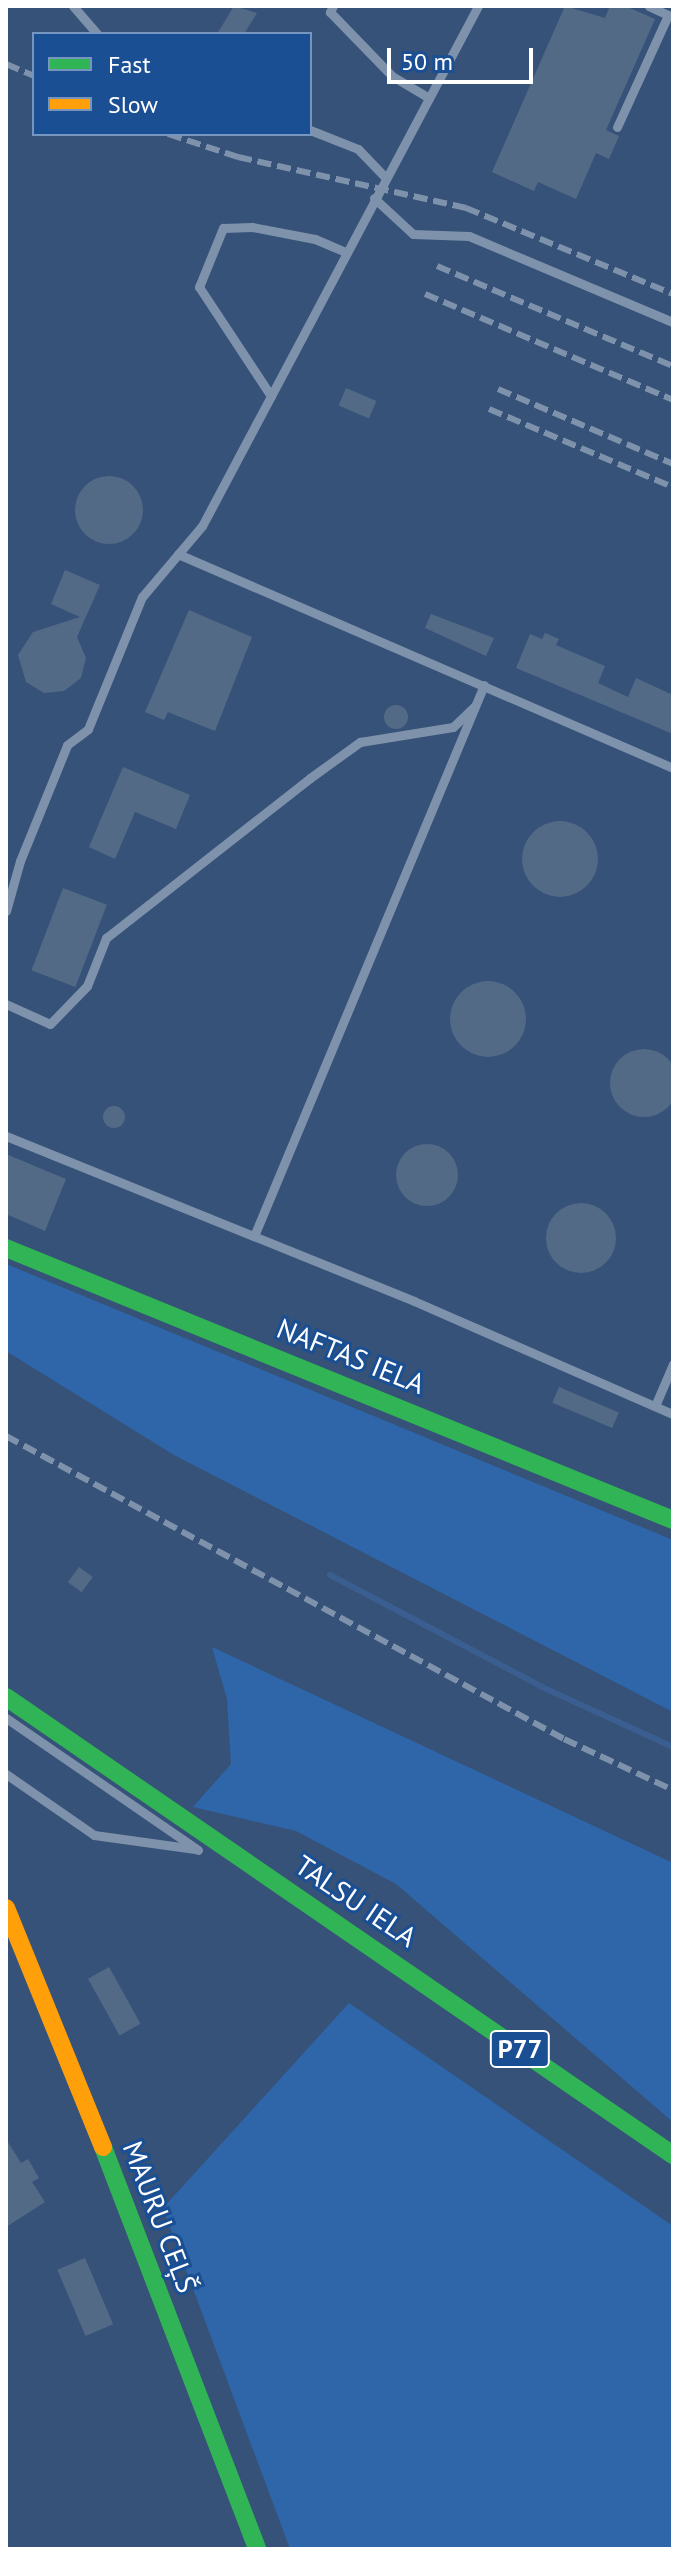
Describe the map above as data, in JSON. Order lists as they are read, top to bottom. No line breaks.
{"streets":{"street":["NAFTAS IELA","TALSU IELA","P77","MAURU CEĻŠ"]},"legend":["Fast","Slow"],"scale_bar":"50 m"}
